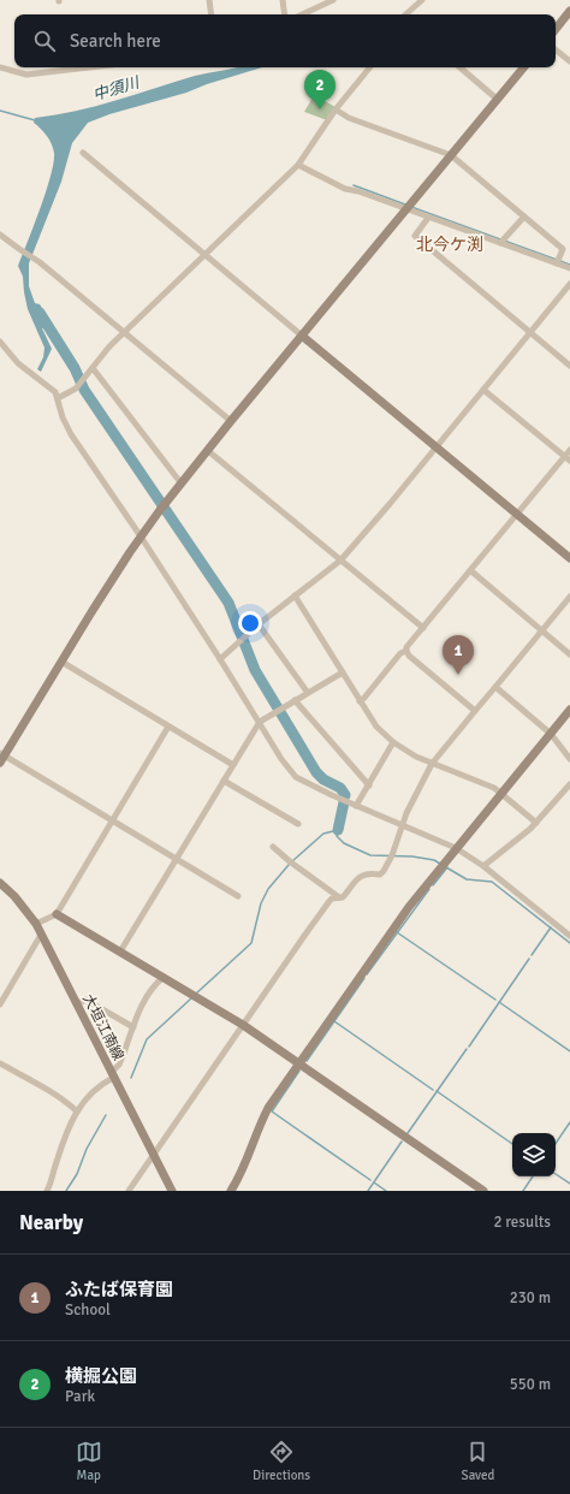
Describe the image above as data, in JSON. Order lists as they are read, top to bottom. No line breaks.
{"streets":{"street":["大垣江南線"]},"districts":["北今ケ渕"],"water":["中須川"],"page":{"search":"Search here","pins":["2","1"],"heading":["Nearby","2 results"],"list":[{"mark":"1","name":"ふたば保育園","note":"School","value":"230 m"},{"mark":"2","name":"横掘公園","note":"Park","value":"550 m"}],"nav":["Map","Directions","Saved"]}}
